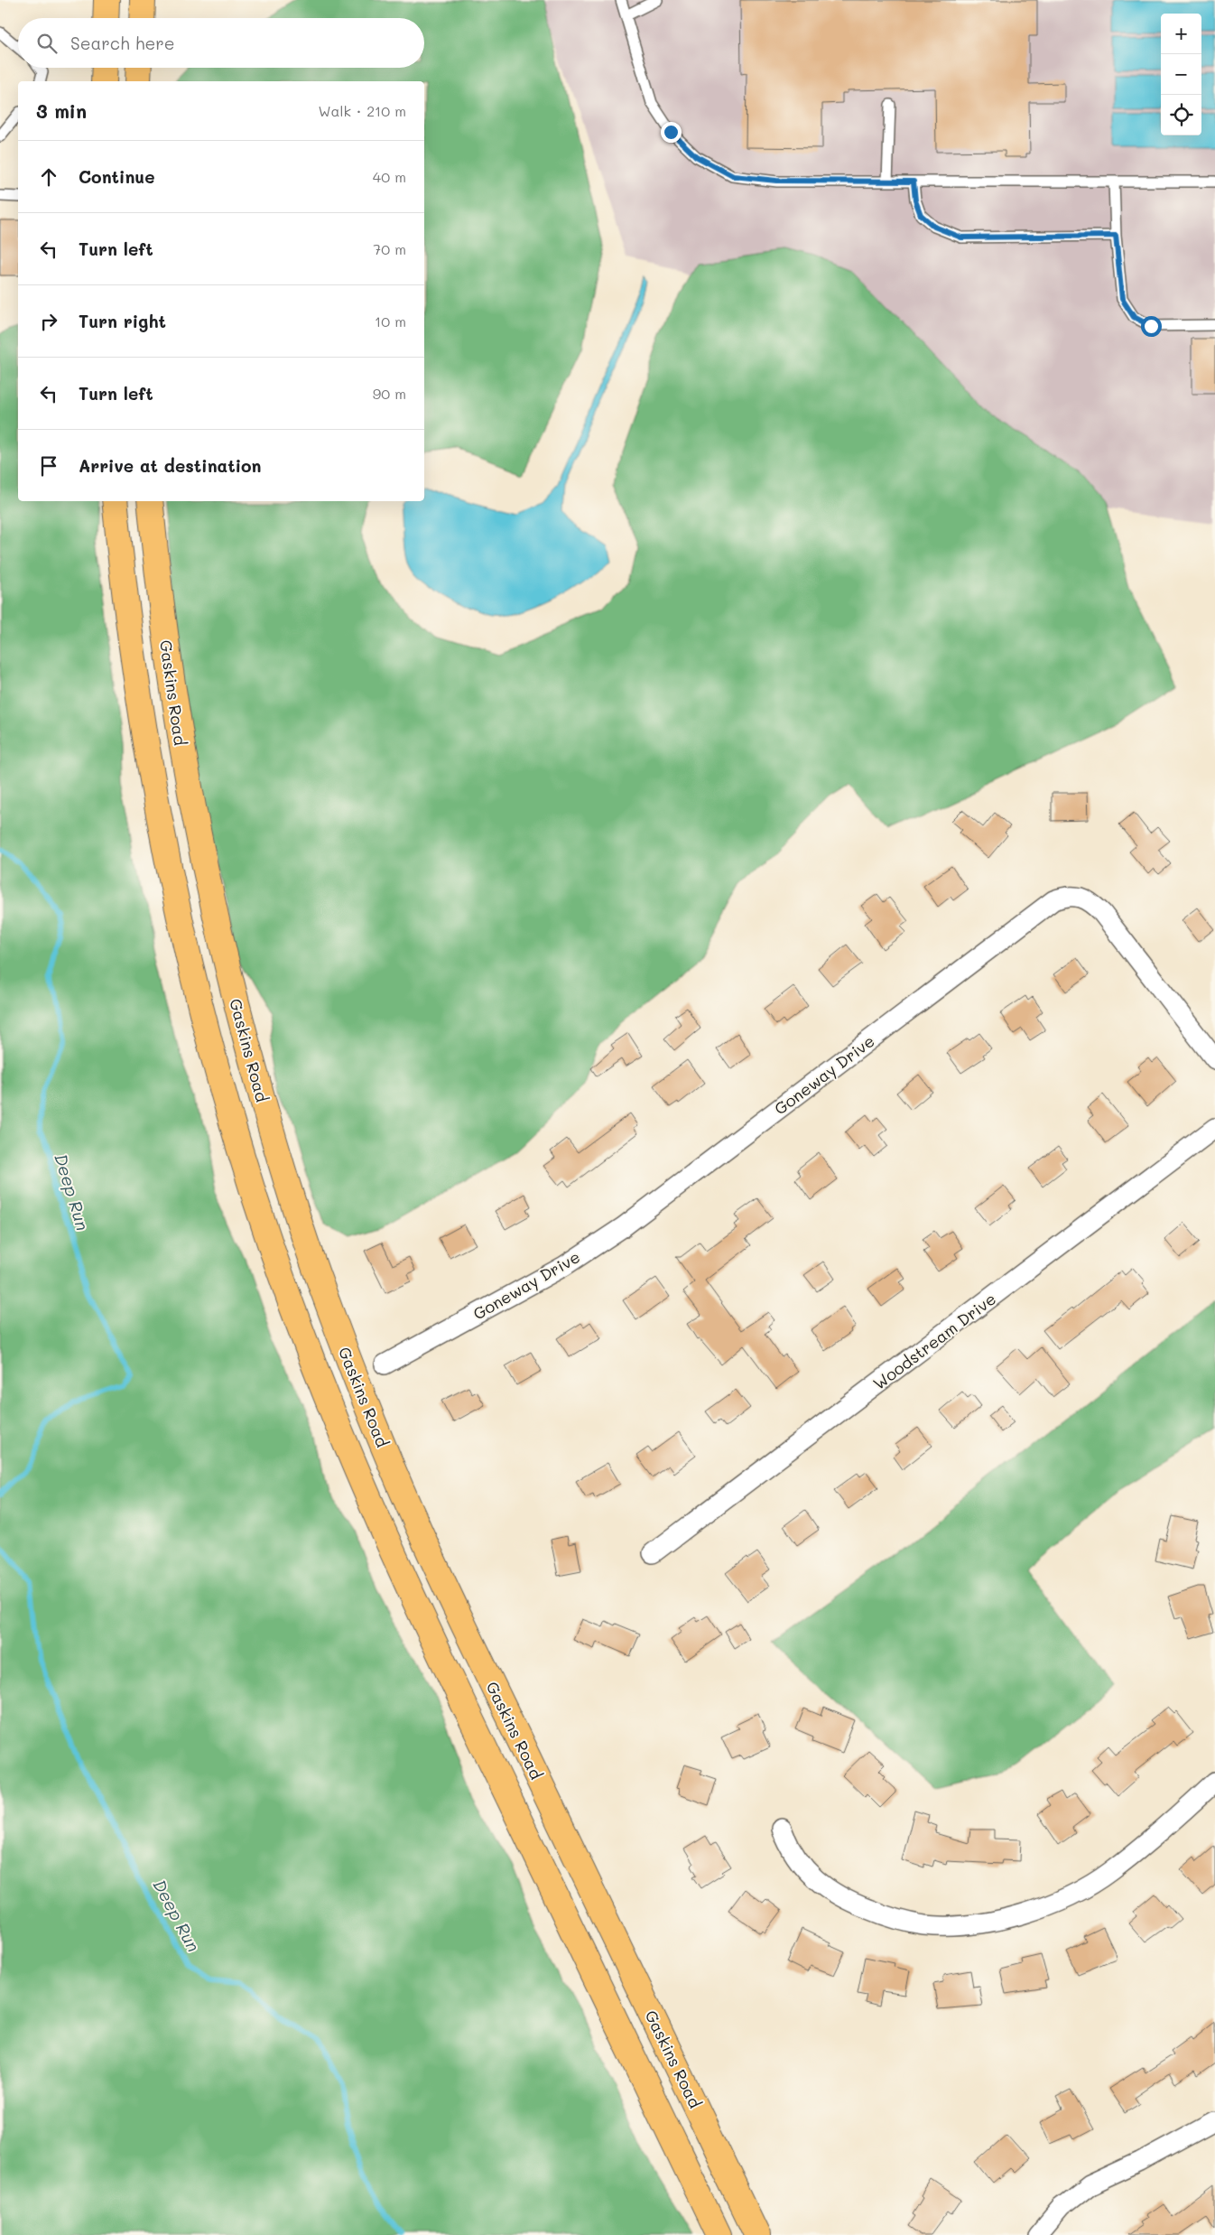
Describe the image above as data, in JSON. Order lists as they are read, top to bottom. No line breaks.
{"streets":{"main road":["Gaskins Road"],"street":["Goneway Drive","Woodstream Drive"]},"water":["Deep Run"],"page":{"map_buttons":["+","−"],"search":"Search here","heading":["3 min","Walk · 210 m"],"list":[["Continue","40 m"],["Turn left","70 m"],["Turn right","10 m"],["Turn left","90 m"],"Arrive at destination"]}}
